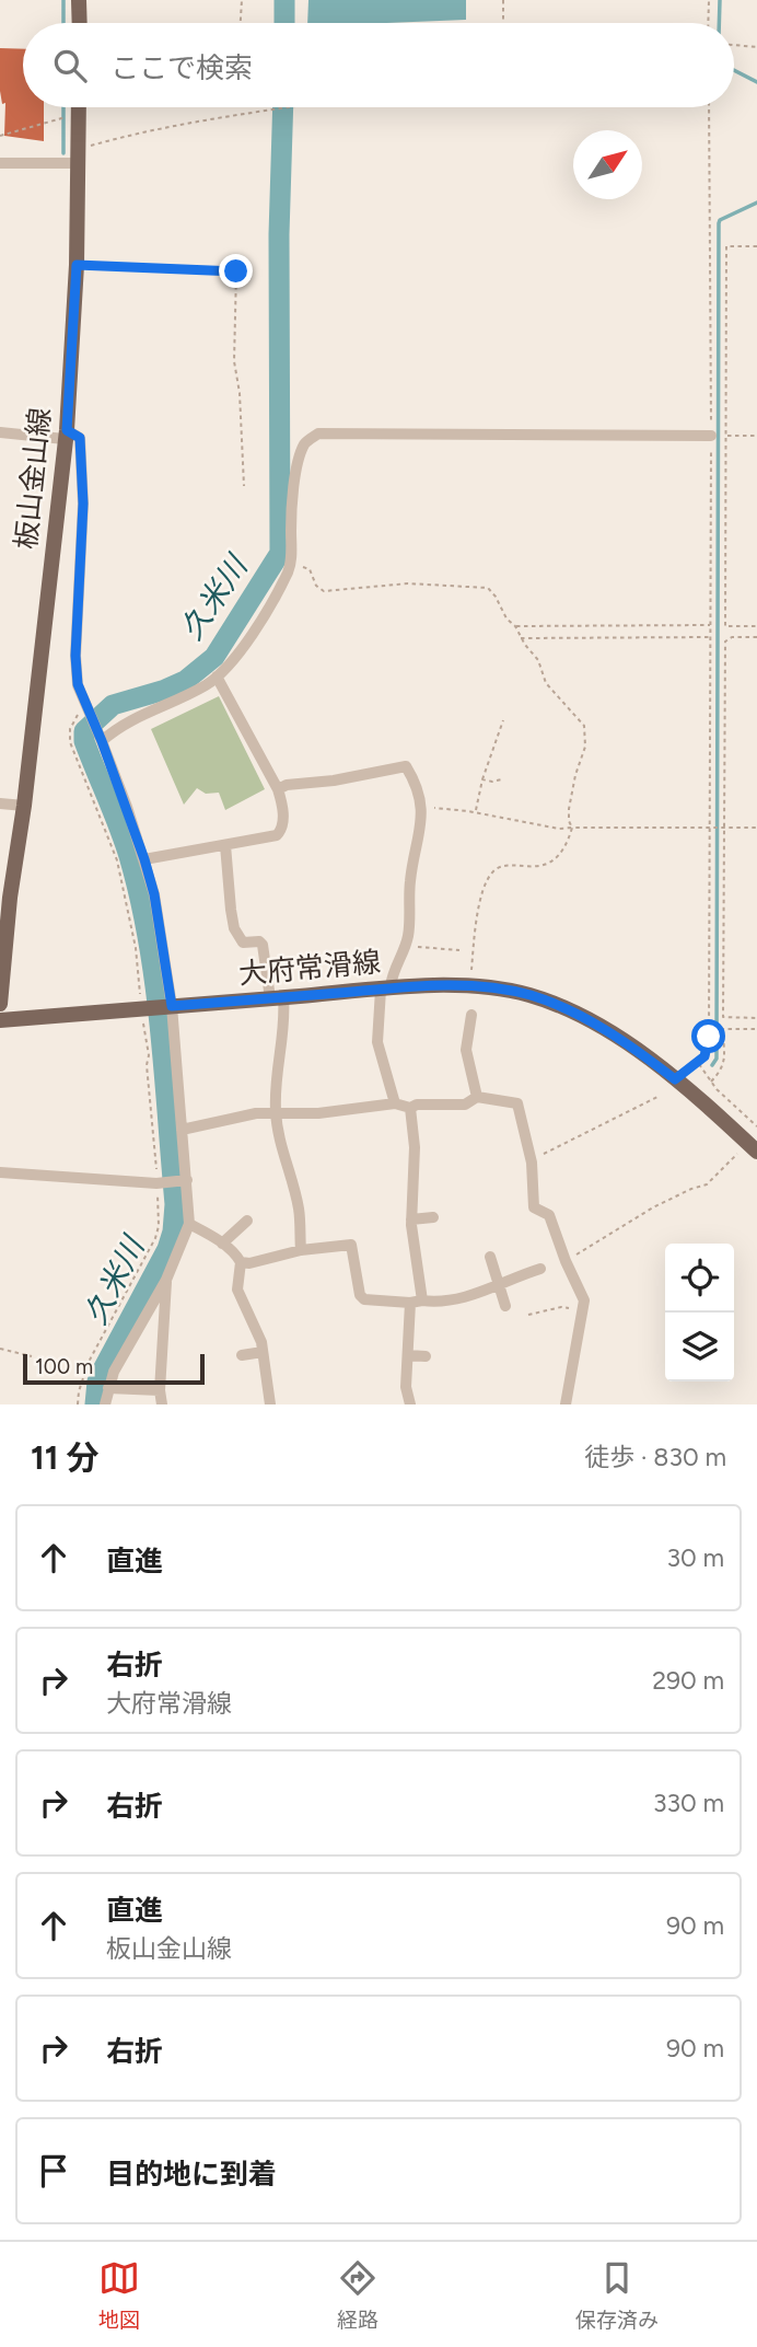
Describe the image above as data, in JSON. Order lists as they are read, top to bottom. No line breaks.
{"streets":{"main road":["板山金山線","大府常滑線"]},"water":["久米川"],"scale_bar":"100 m","north":"top right","page":{"search":"ここで検索","scale":"100 m","heading":["11 分","徒歩 · 830 m"],"list":[["直進","30 m"],["右折","大府常滑線","290 m"],["右折","330 m"],["直進","板山金山線","90 m"],["右折","90 m"],"目的地に到着"],"nav":["地図","経路","保存済み"]}}
